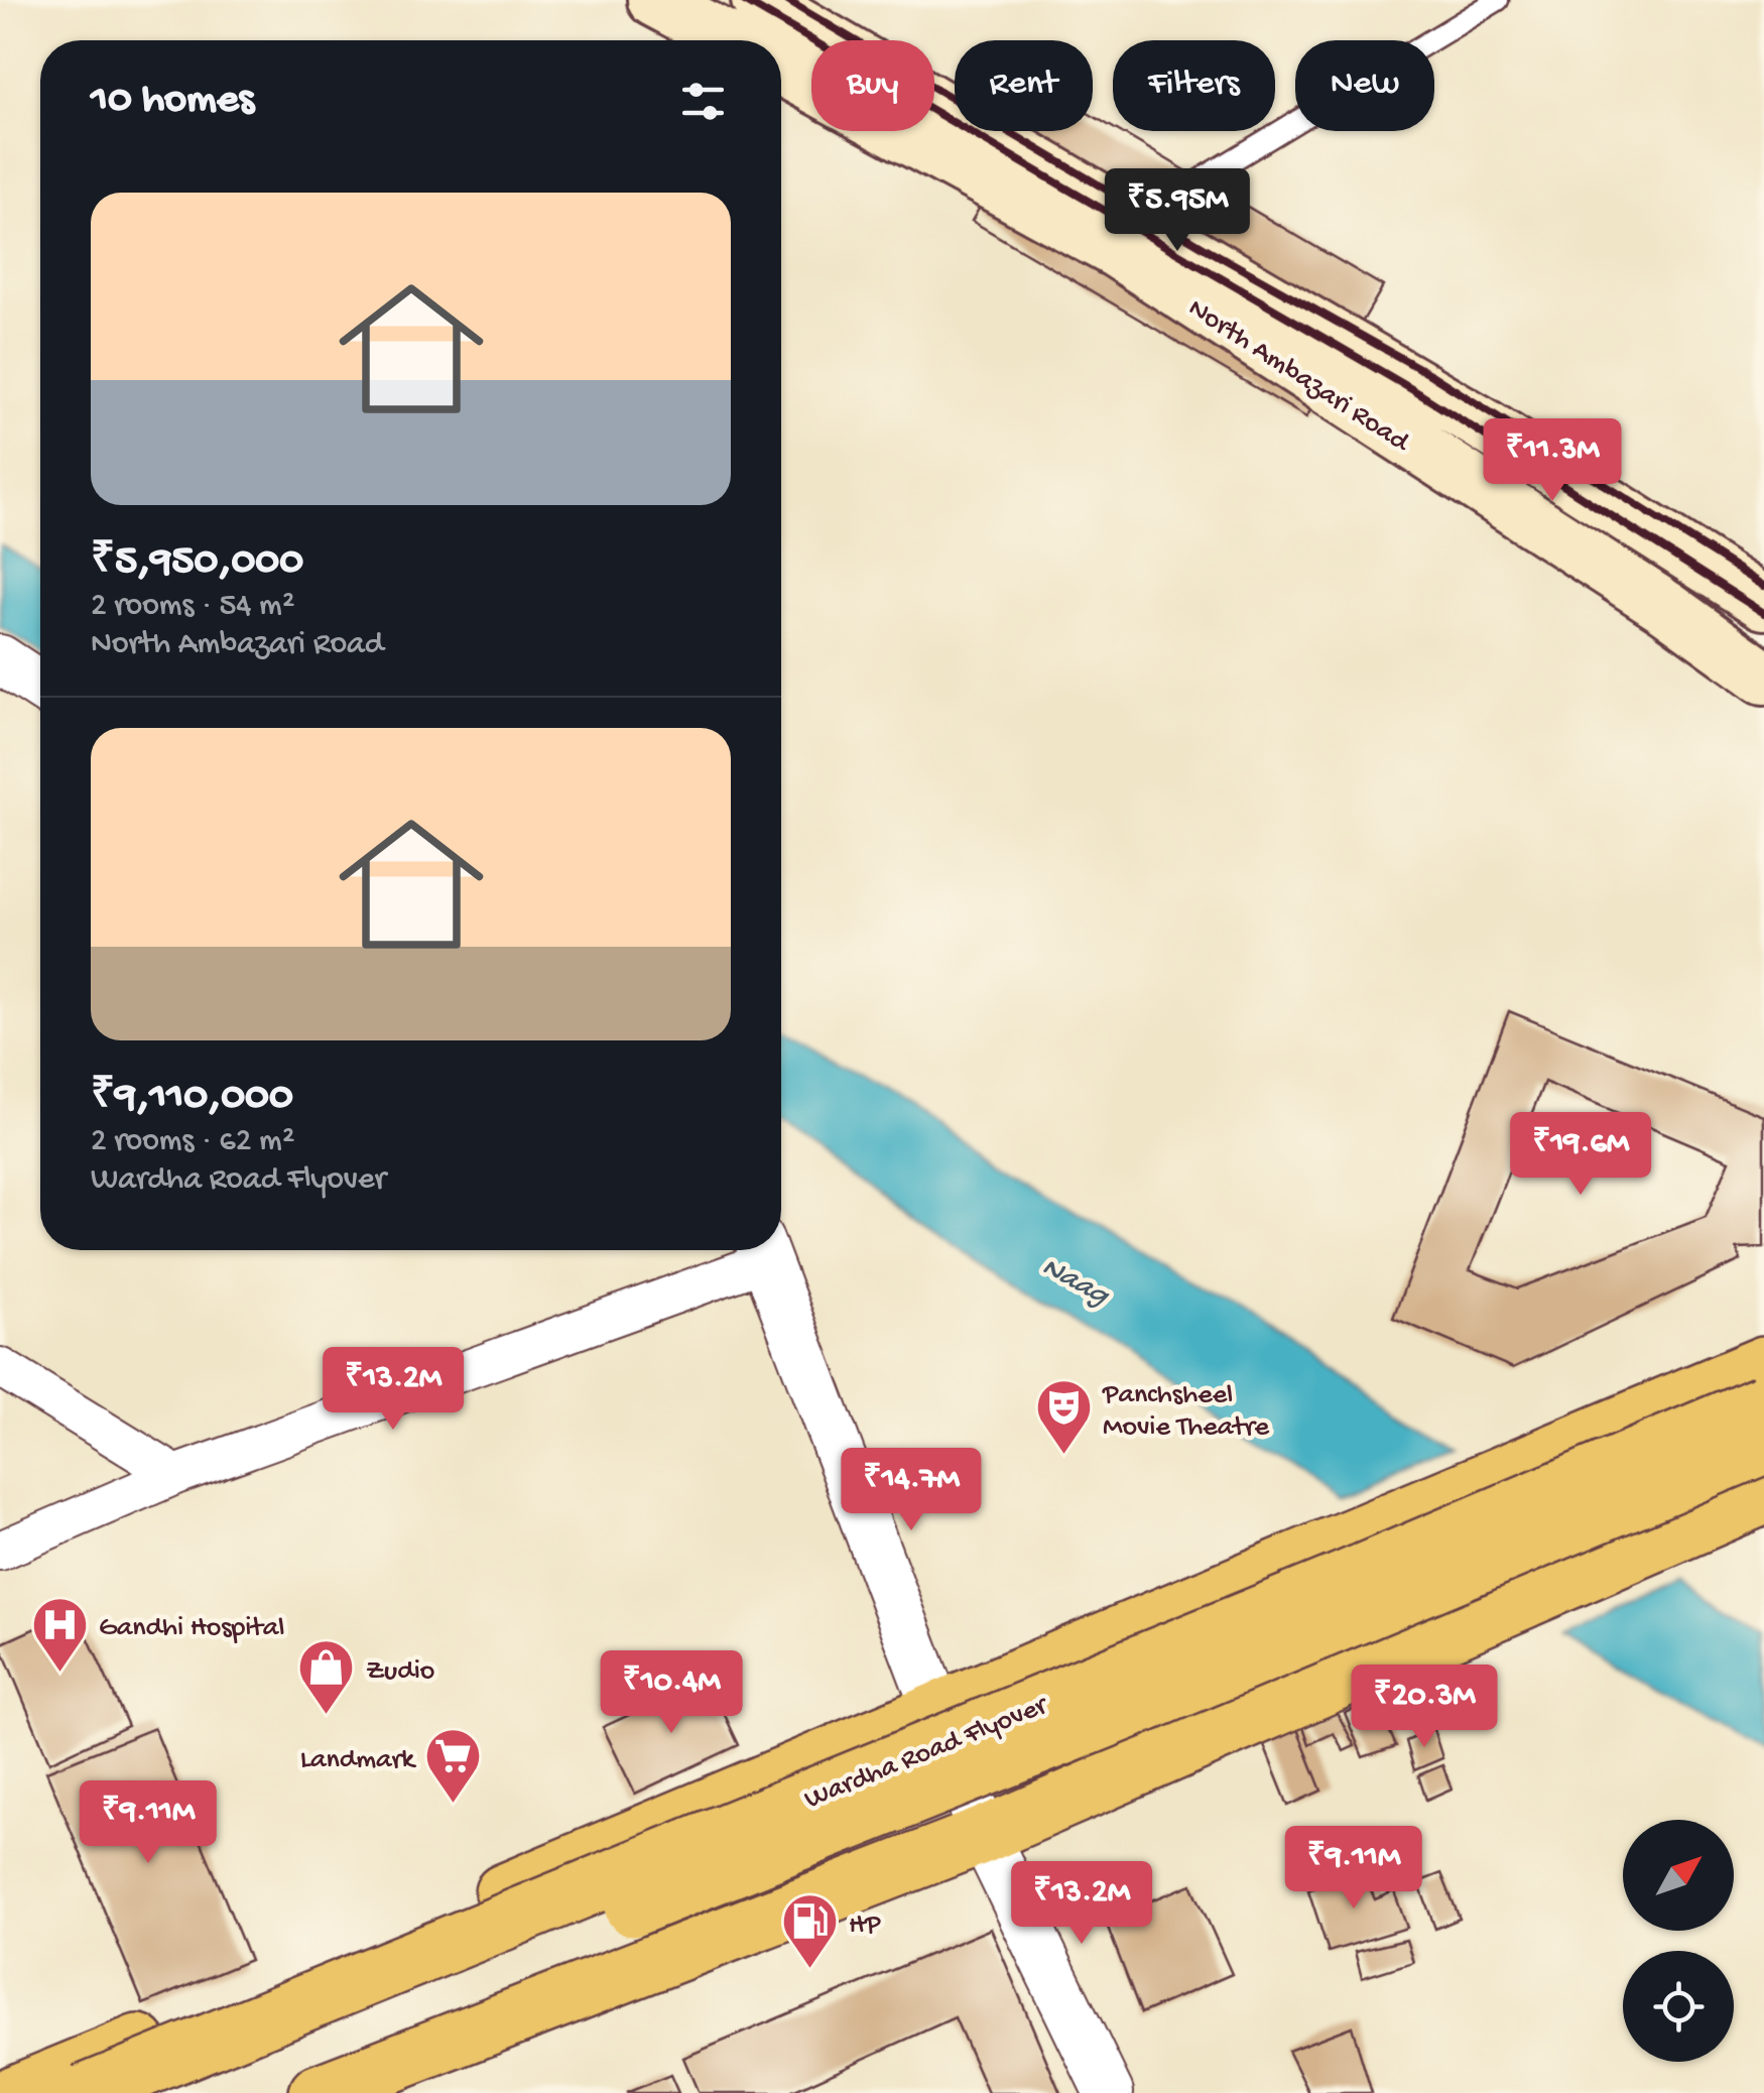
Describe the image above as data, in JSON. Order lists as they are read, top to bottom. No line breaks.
{"streets":{"main road":["North Ambazari Road","Wardha Road Flyover"]},"water":["Naag"],"places":{"theatre":["Panchsheel Movie Theatre"],"hospital":["Gandhi Hospital"],"shop":["Zudio"],"supermarket":["Landmark"],"fuel station":["HP"]},"north":"top right","page":{"chip":["Buy","Rent","Filters","New"],"heading":"10 homes","list":[{"name":"₹5,950,000","note":"2 rooms · 54 m² · North Ambazari Road"},{"name":"₹9,110,000","note":"2 rooms · 62 m² · Wardha Road Flyover"}],"price":["₹5.95M","₹11.3M","₹19.6M","₹13.2M","₹14.7M","₹10.4M","₹20.3M","₹9.11M","₹9.11M","₹13.2M"]}}
